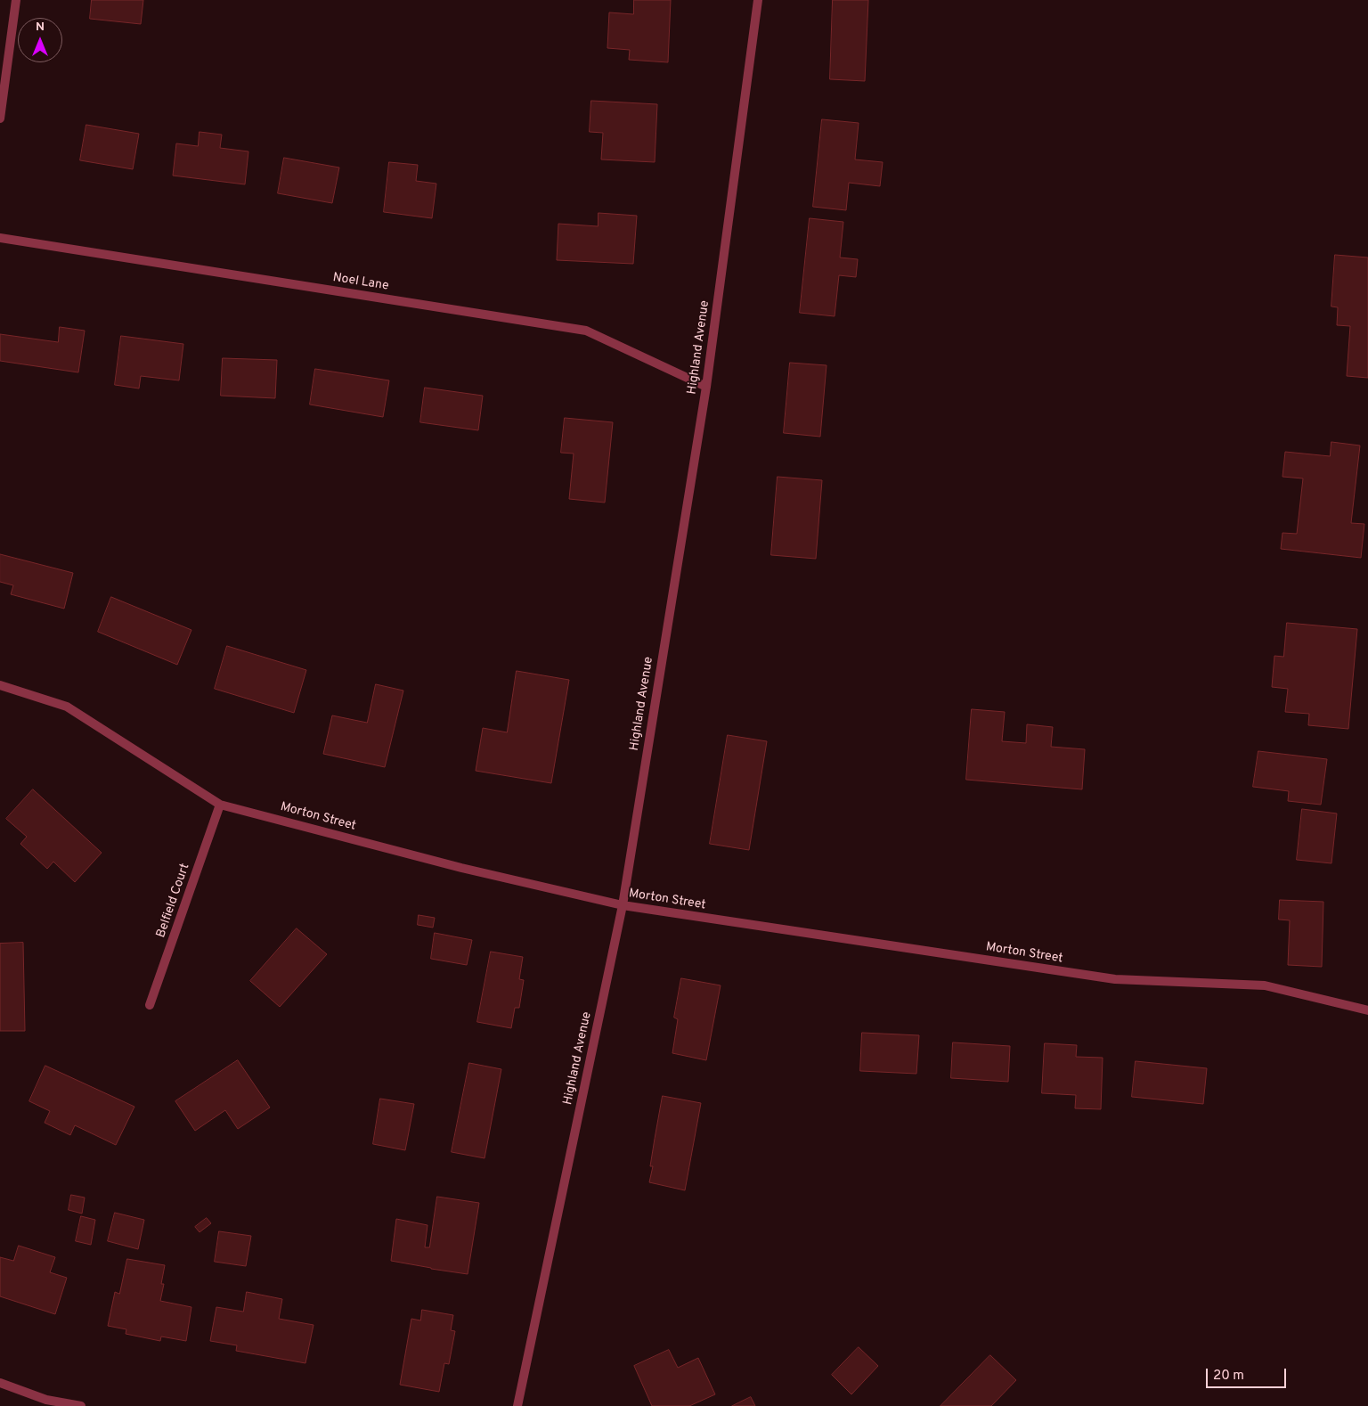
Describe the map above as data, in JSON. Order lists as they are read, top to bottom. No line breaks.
{"streets":{"street":["Noel Lane","Highland Avenue","Morton Street","Belfield Court"]},"crossings":[["Noel Lane","Highland Avenue"],["Highland Avenue","Morton Street"],["Morton Street","Belfield Court"]],"scale_bar":"20 m","north":"top"}
